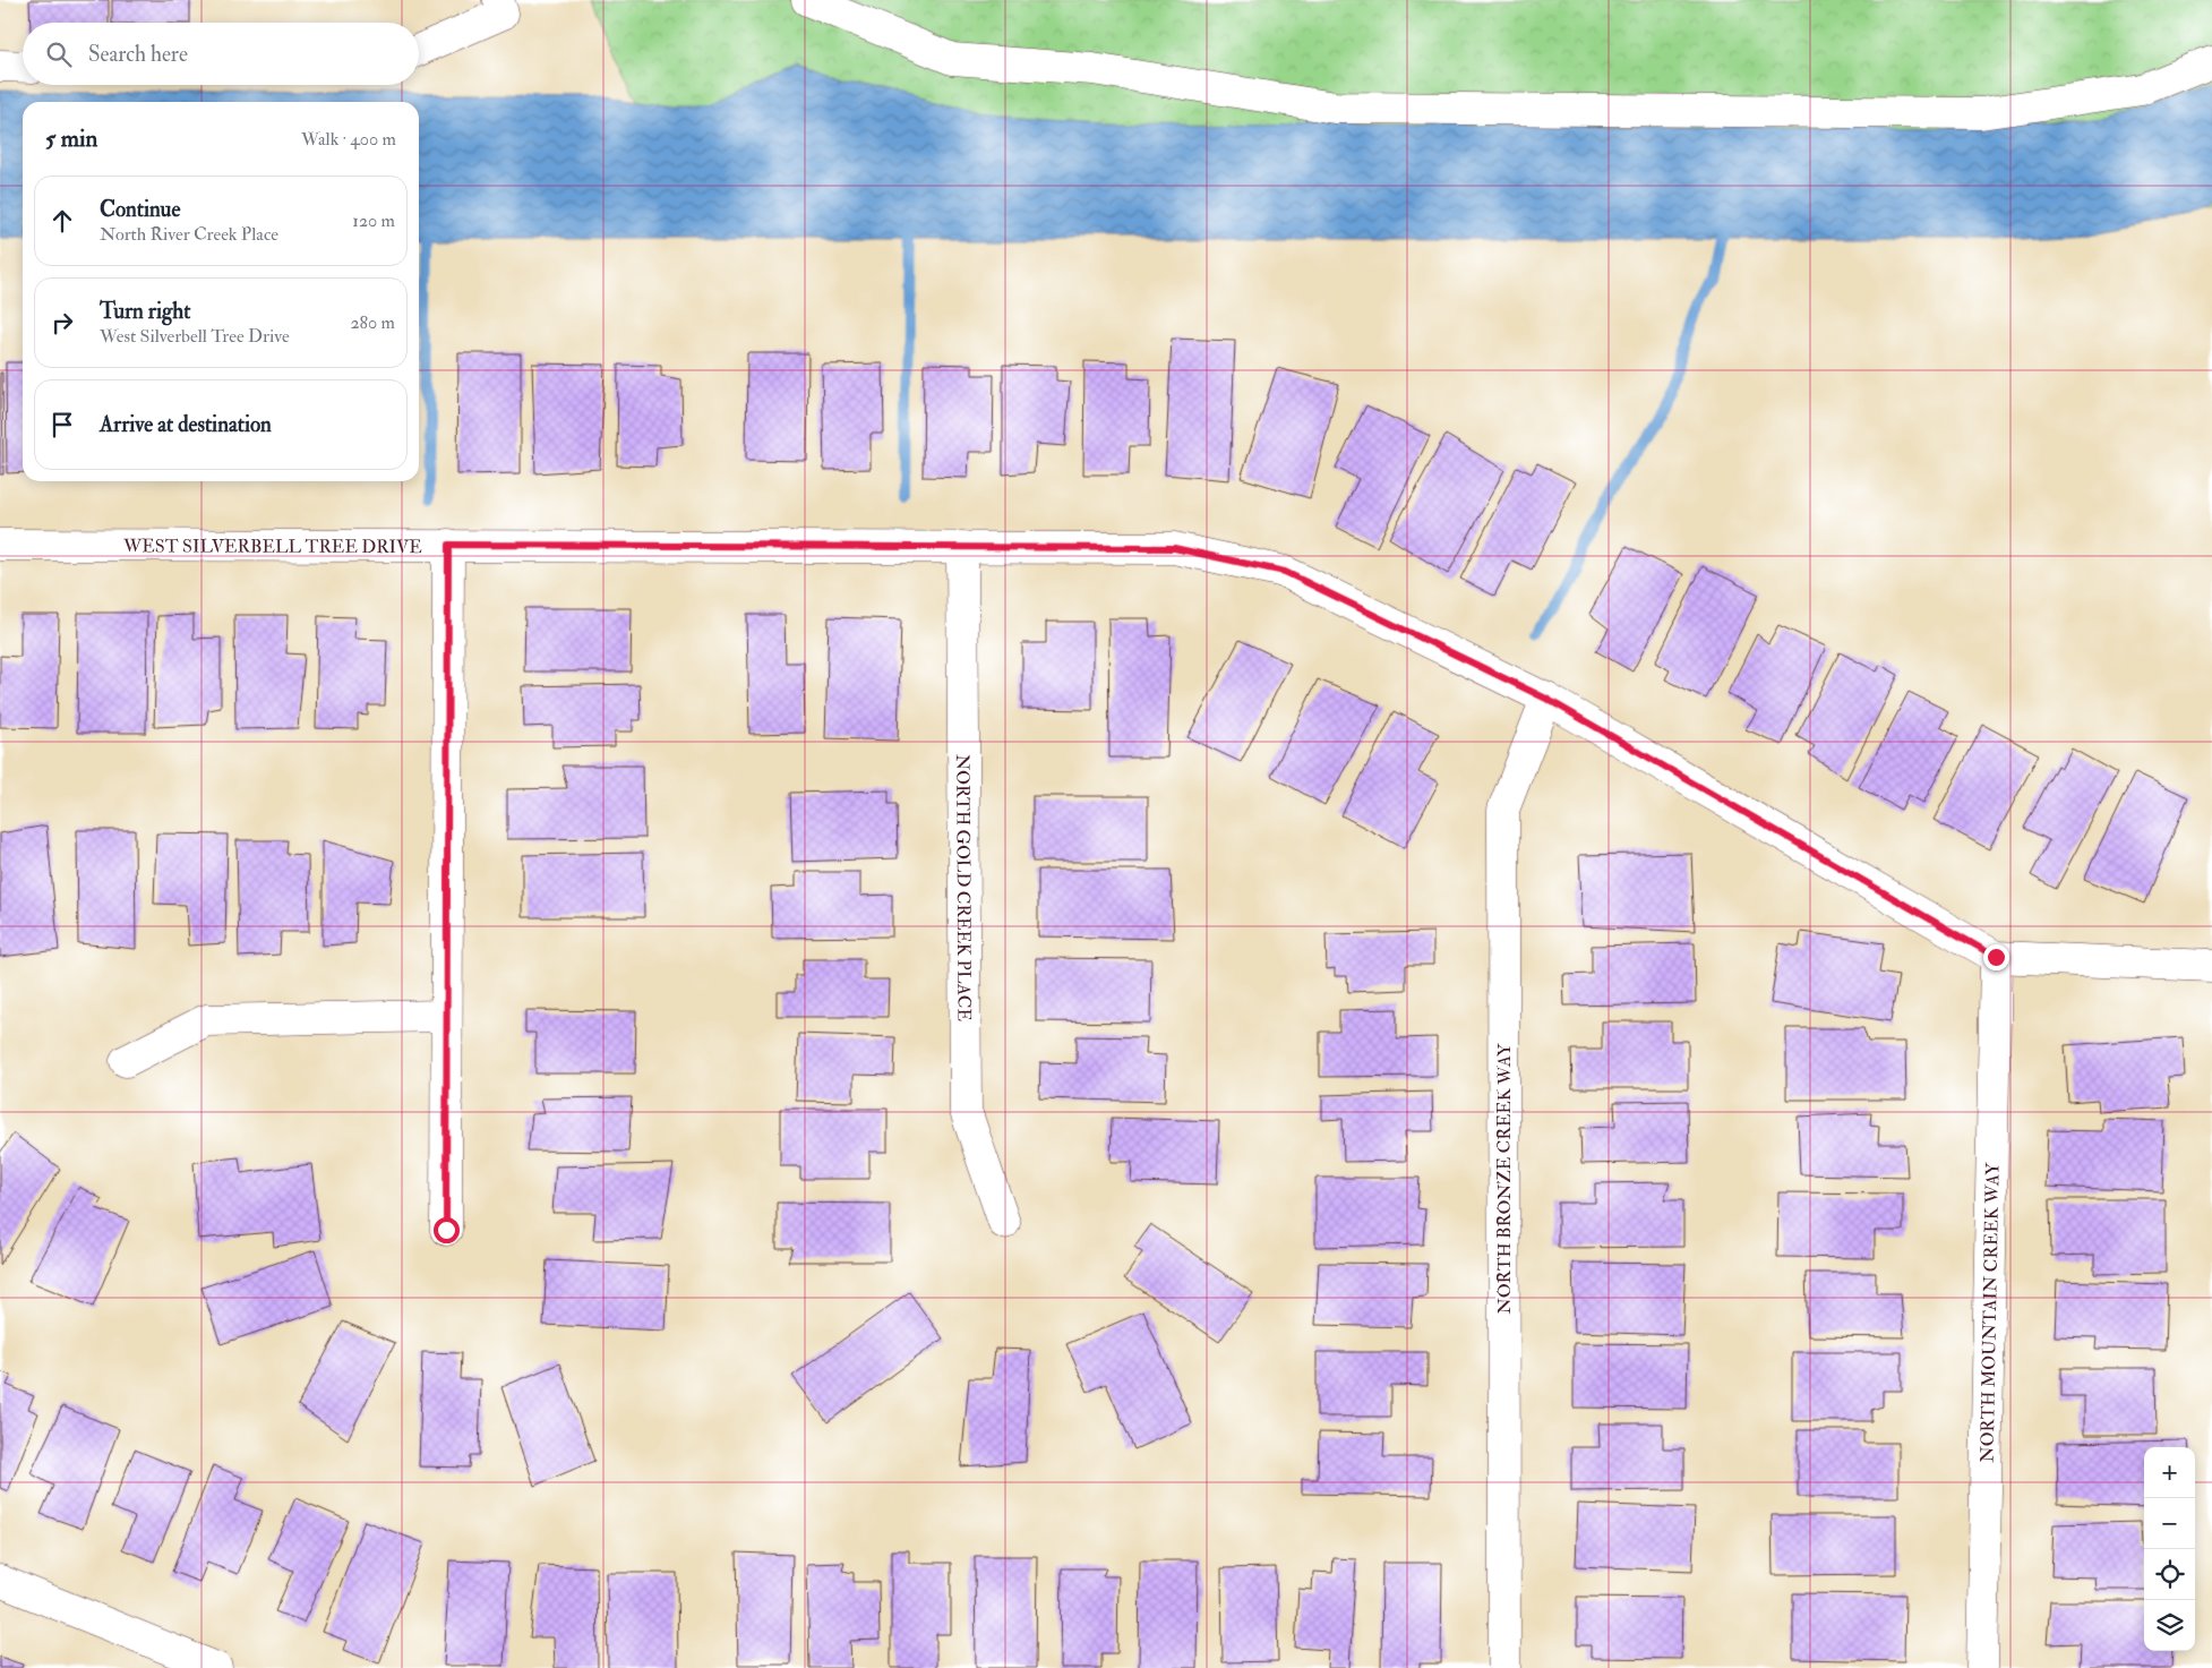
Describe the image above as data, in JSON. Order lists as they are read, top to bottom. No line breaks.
{"streets":{"street":["WEST SILVERBELL TREE DRIVE","NORTH GOLD CREEK PLACE","NORTH BRONZE CREEK WAY","NORTH MOUNTAIN CREEK WAY"]},"crossings":[["WEST SILVERBELL TREE DRIVE","NORTH GOLD CREEK PLACE"],["WEST SILVERBELL TREE DRIVE","NORTH BRONZE CREEK WAY"],["WEST SILVERBELL TREE DRIVE","NORTH MOUNTAIN CREEK WAY"]],"page":{"search":"Search here","heading":["5 min","Walk · 400 m"],"list":[["Continue","North River Creek Place","120 m"],["Turn right","West Silverbell Tree Drive","280 m"],"Arrive at destination"],"map_buttons":["+","−"]}}
